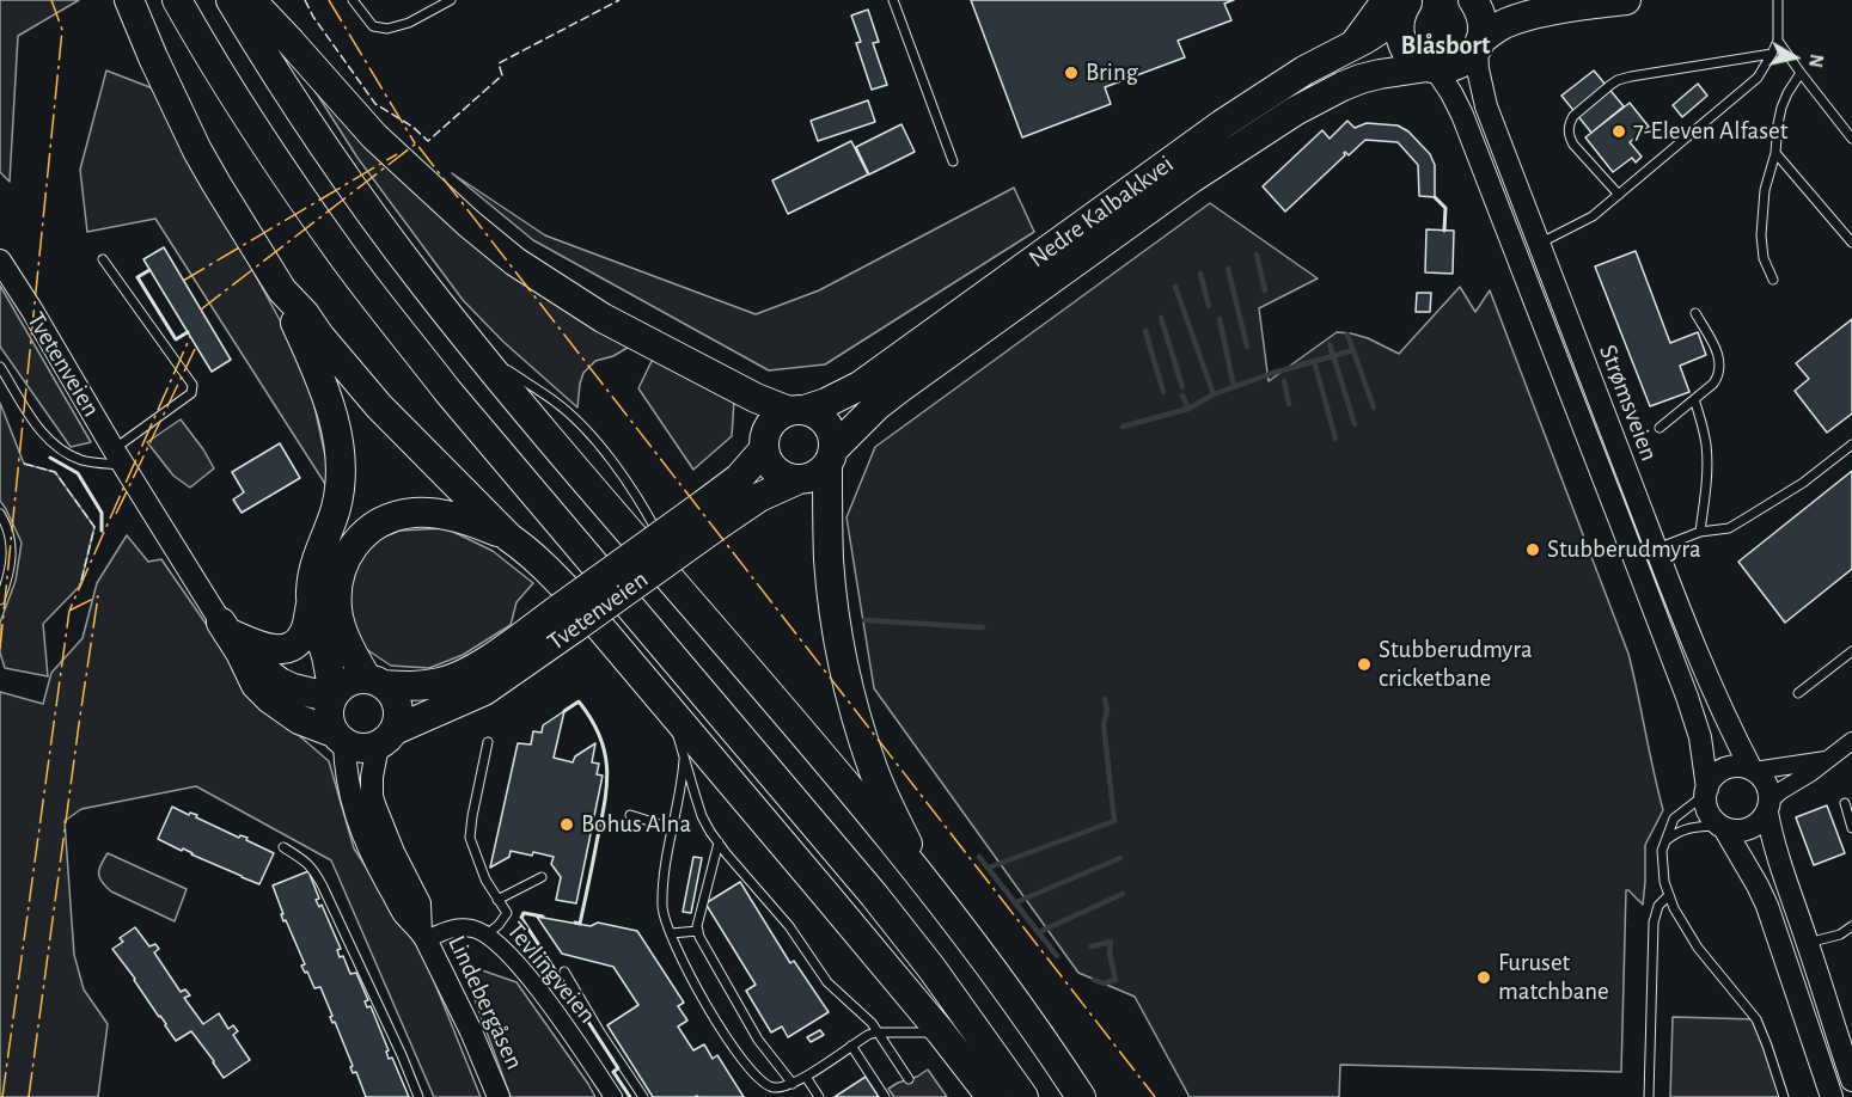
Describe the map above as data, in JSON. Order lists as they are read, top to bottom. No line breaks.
{"streets":{"highway":["Nedre Kalbakkvei","Tvetenveien"],"main road":["Strømsveien","Lindebergåsen"],"street":["Tevlingveien"]},"crossings":[["Nedre Kalbakkvei","Tvetenveien"],["Nedre Kalbakkvei","Strømsveien"],["Tvetenveien","Lindebergåsen"],["Tevlingveien","Lindebergåsen"]],"districts":["Blåsbort"],"places":["Bring","7-Eleven Alfaset","Stubberudmyra","Stubberudmyra cricketbane","Bohus Alna","Furuset matchbane"],"north":"right"}
